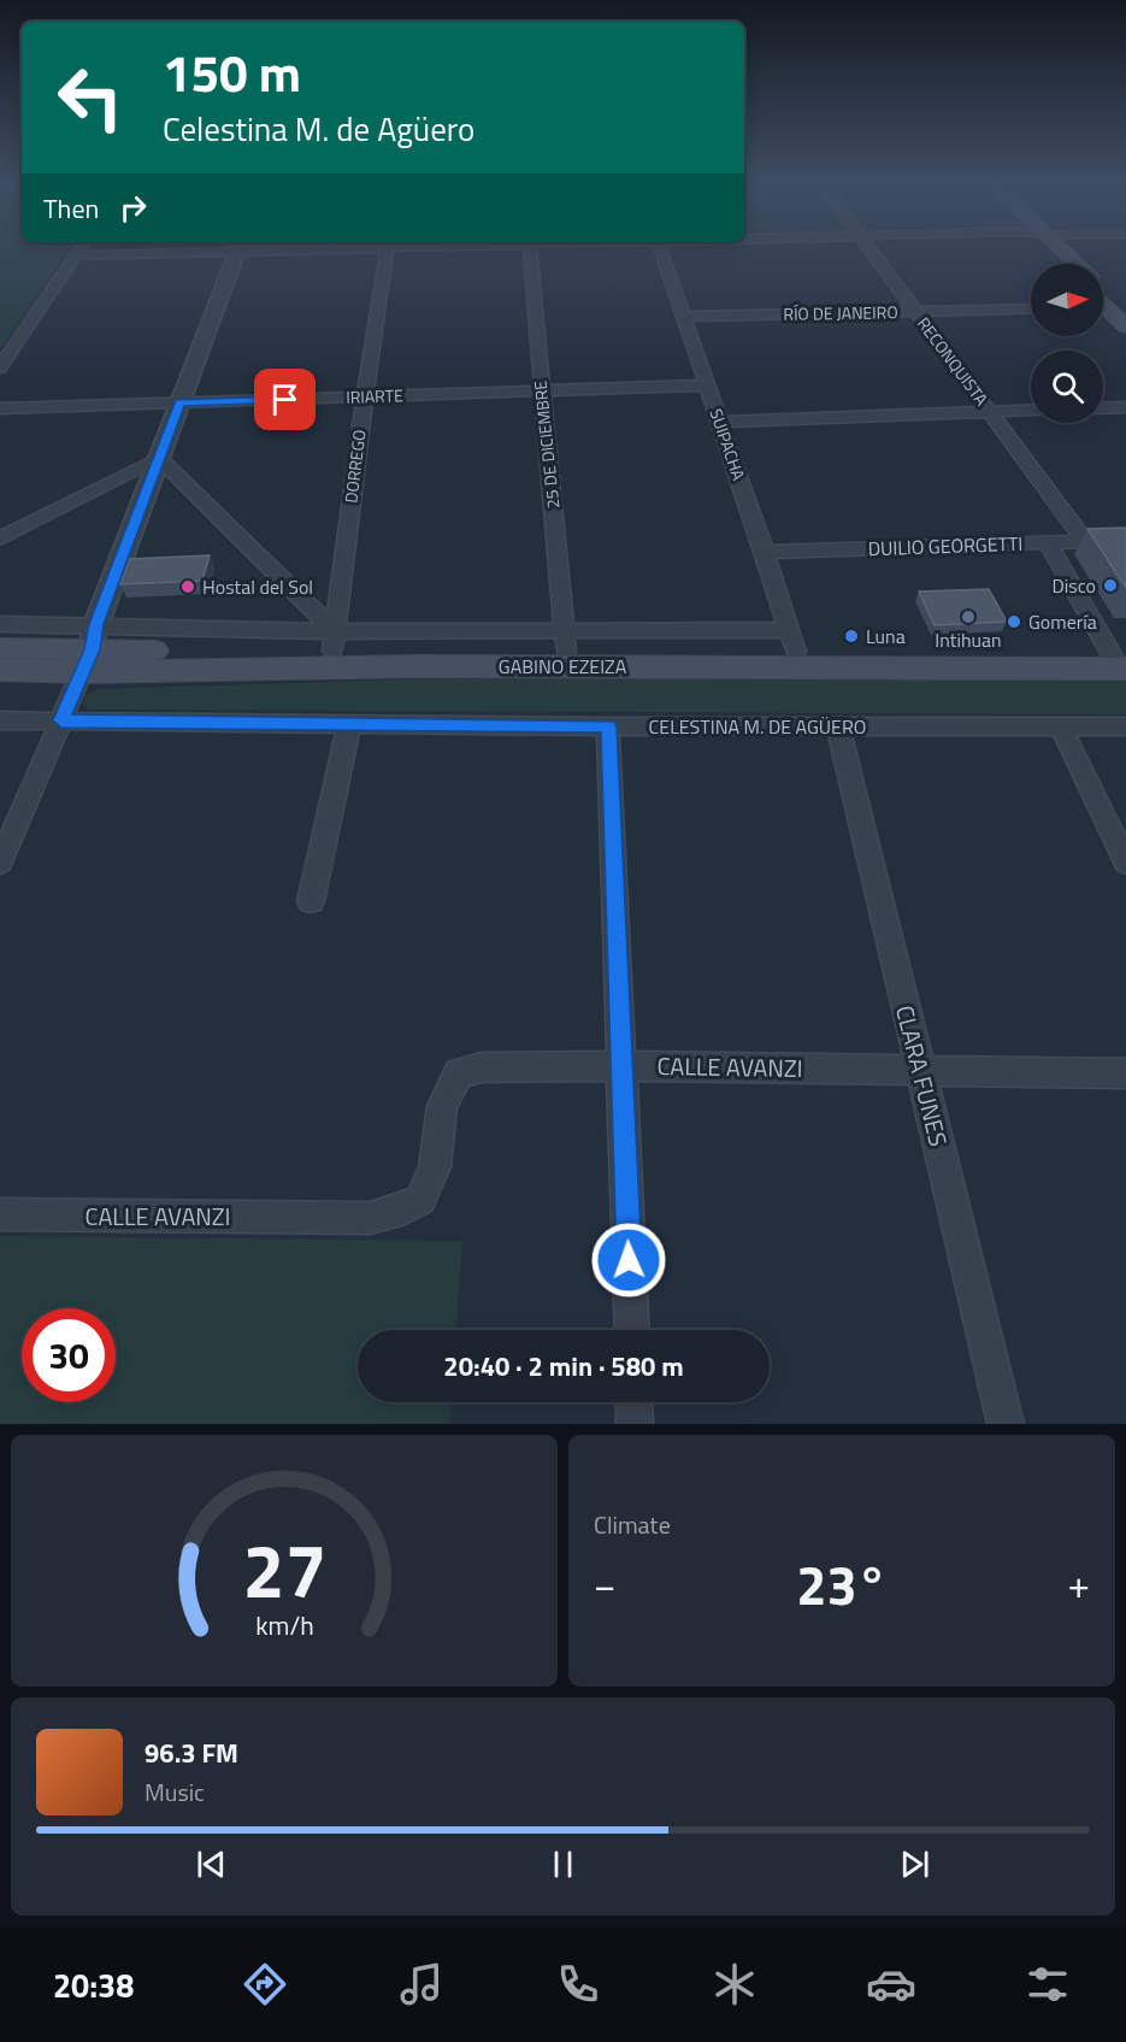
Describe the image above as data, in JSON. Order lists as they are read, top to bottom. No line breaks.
{"streets":{"main road":["GABINO EZEIZA"],"street":["RÍO DE JANEIRO","RECONQUISTA","IRIARTE","25 DE DICIEMBRE","SUIPACHA","DORREGO","DUILIO GEORGETTI","CELESTINA M. DE AGÜERO","CALLE AVANZI","CLARA FUNES"]},"crossings":[["RÍO DE JANEIRO","RECONQUISTA"],["RÍO DE JANEIRO","SUIPACHA"],["RECONQUISTA","DUILIO GEORGETTI"],["IRIARTE","25 DE DICIEMBRE"],["IRIARTE","SUIPACHA"],["IRIARTE","DORREGO"],["25 DE DICIEMBRE","GABINO EZEIZA"],["SUIPACHA","DUILIO GEORGETTI"],["SUIPACHA","GABINO EZEIZA"],["DORREGO","GABINO EZEIZA"],["CELESTINA M. DE AGÜERO","CLARA FUNES"],["CALLE AVANZI","CLARA FUNES"]],"places":["Disco","Hostal del Sol","Intihuan","Gomería","Luna"],"north":"right","page":{"turn":["150 m","Celestina M. de Agüero"],"then":"Then","limit":"30","trip":"20:40 · 2 min · 580 m","tile":"Climate","heat":["−","23°","+"],"song":["96.3 FM","Music"],"tabs":"20:38","gauge":["27","km/h"]}}
